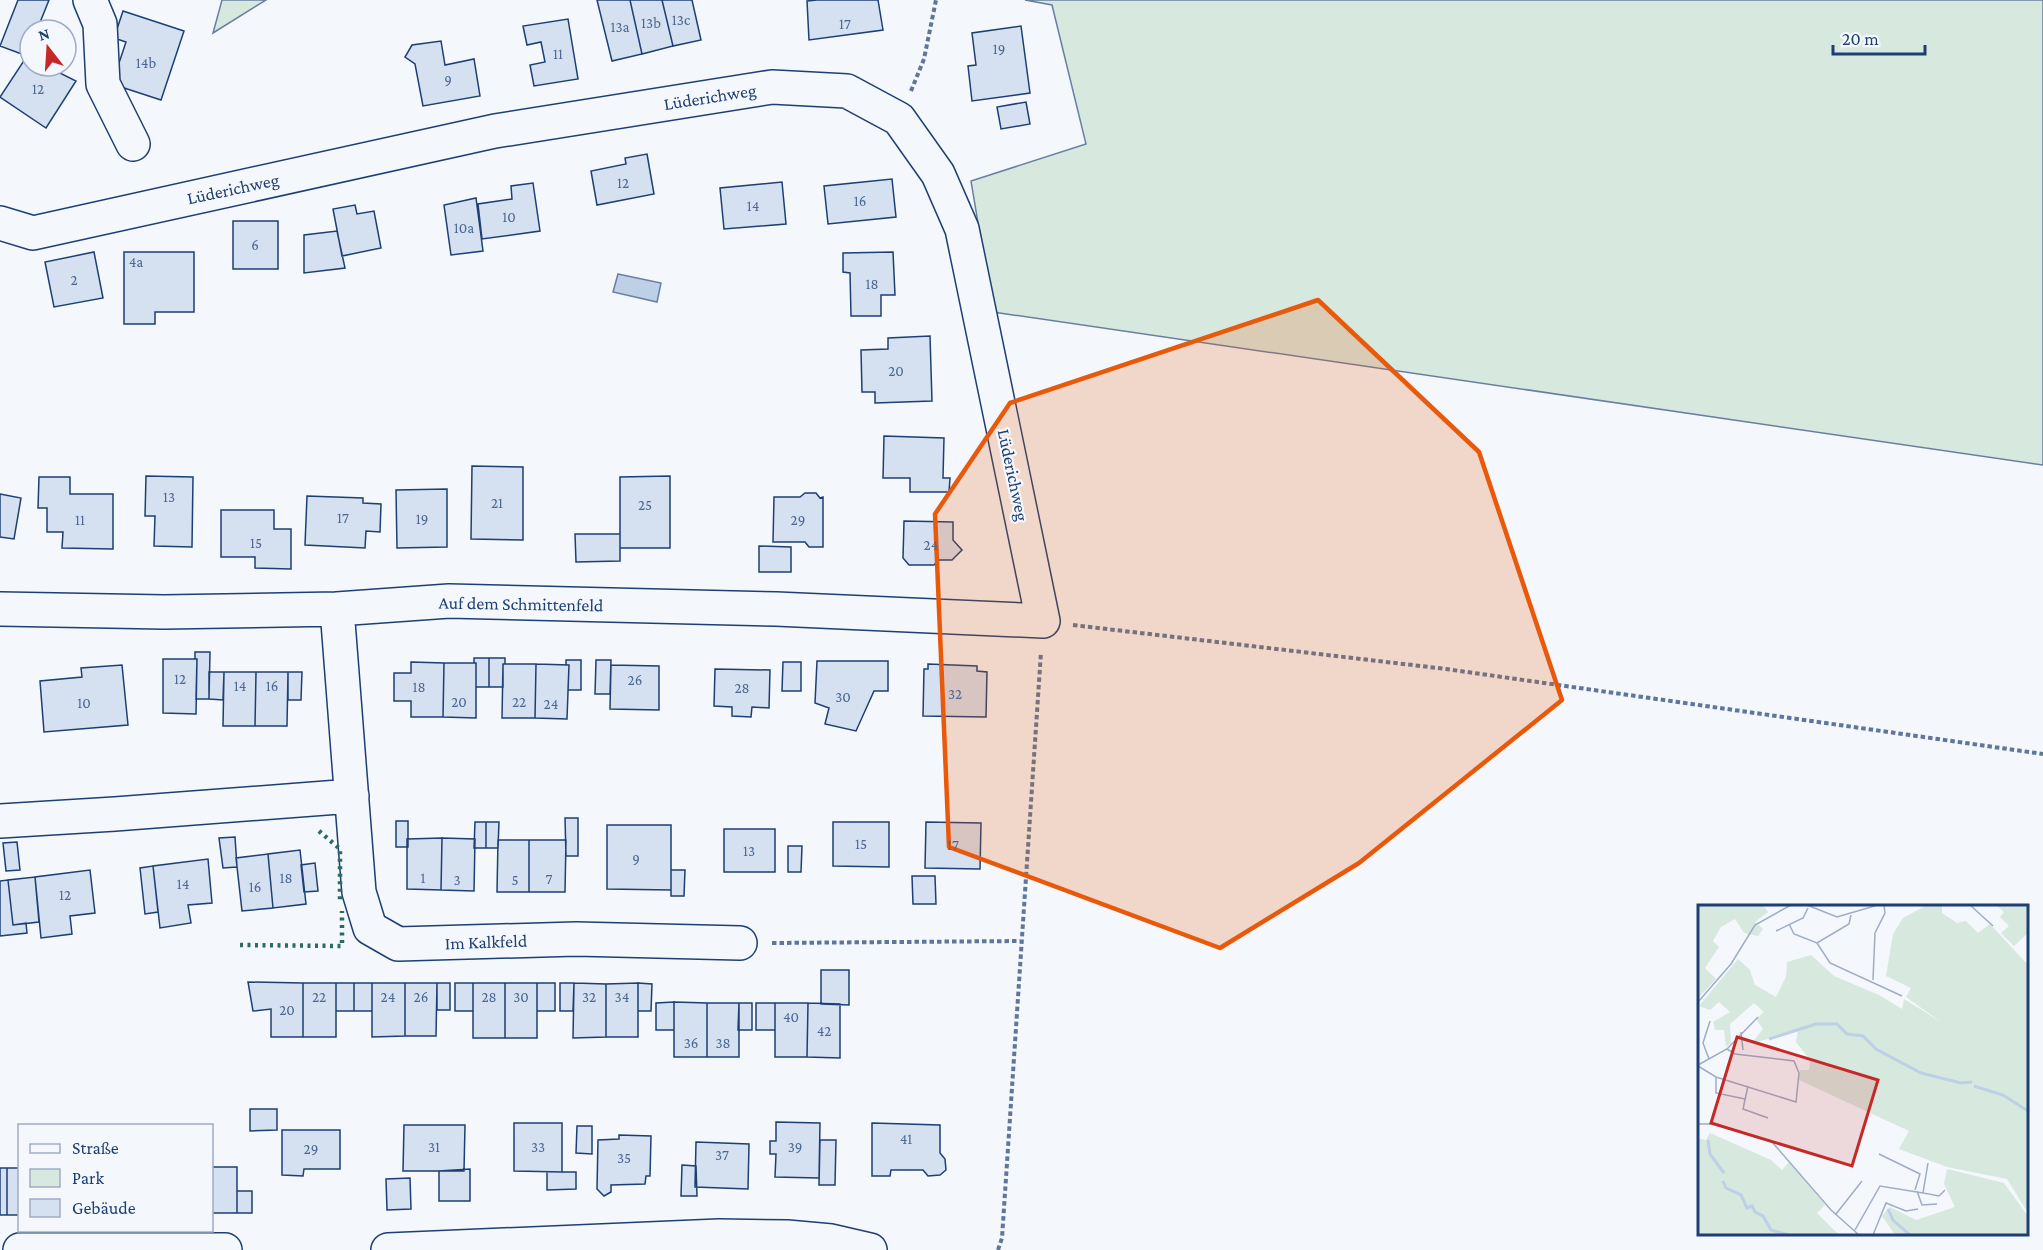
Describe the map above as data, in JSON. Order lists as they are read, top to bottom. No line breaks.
{"streets":{"street":["Lüderichweg","Auf dem Schmittenfeld","Im Kalkfeld"]},"crossings":[["Lüderichweg","Auf dem Schmittenfeld"],["Auf dem Schmittenfeld","Im Kalkfeld"]],"house_numbers":["13c","13b","17","13a","19","11","14b","9","12","12","16","14","10","10a","6","4a","2","18","20","13","21","25","17","19","11","29","15","24","12","26","14","16","18","28","32","30","20","22","10","24","15","17","13","9","18","1","7","3","5","14","16","12","22","24","26","28","30","32","34","20","40","42","36","38","41","31","33","39","29","37","35"],"legend":["Straße","Park","Gebäude"],"scale_bar":"20 m","north":"top"}
